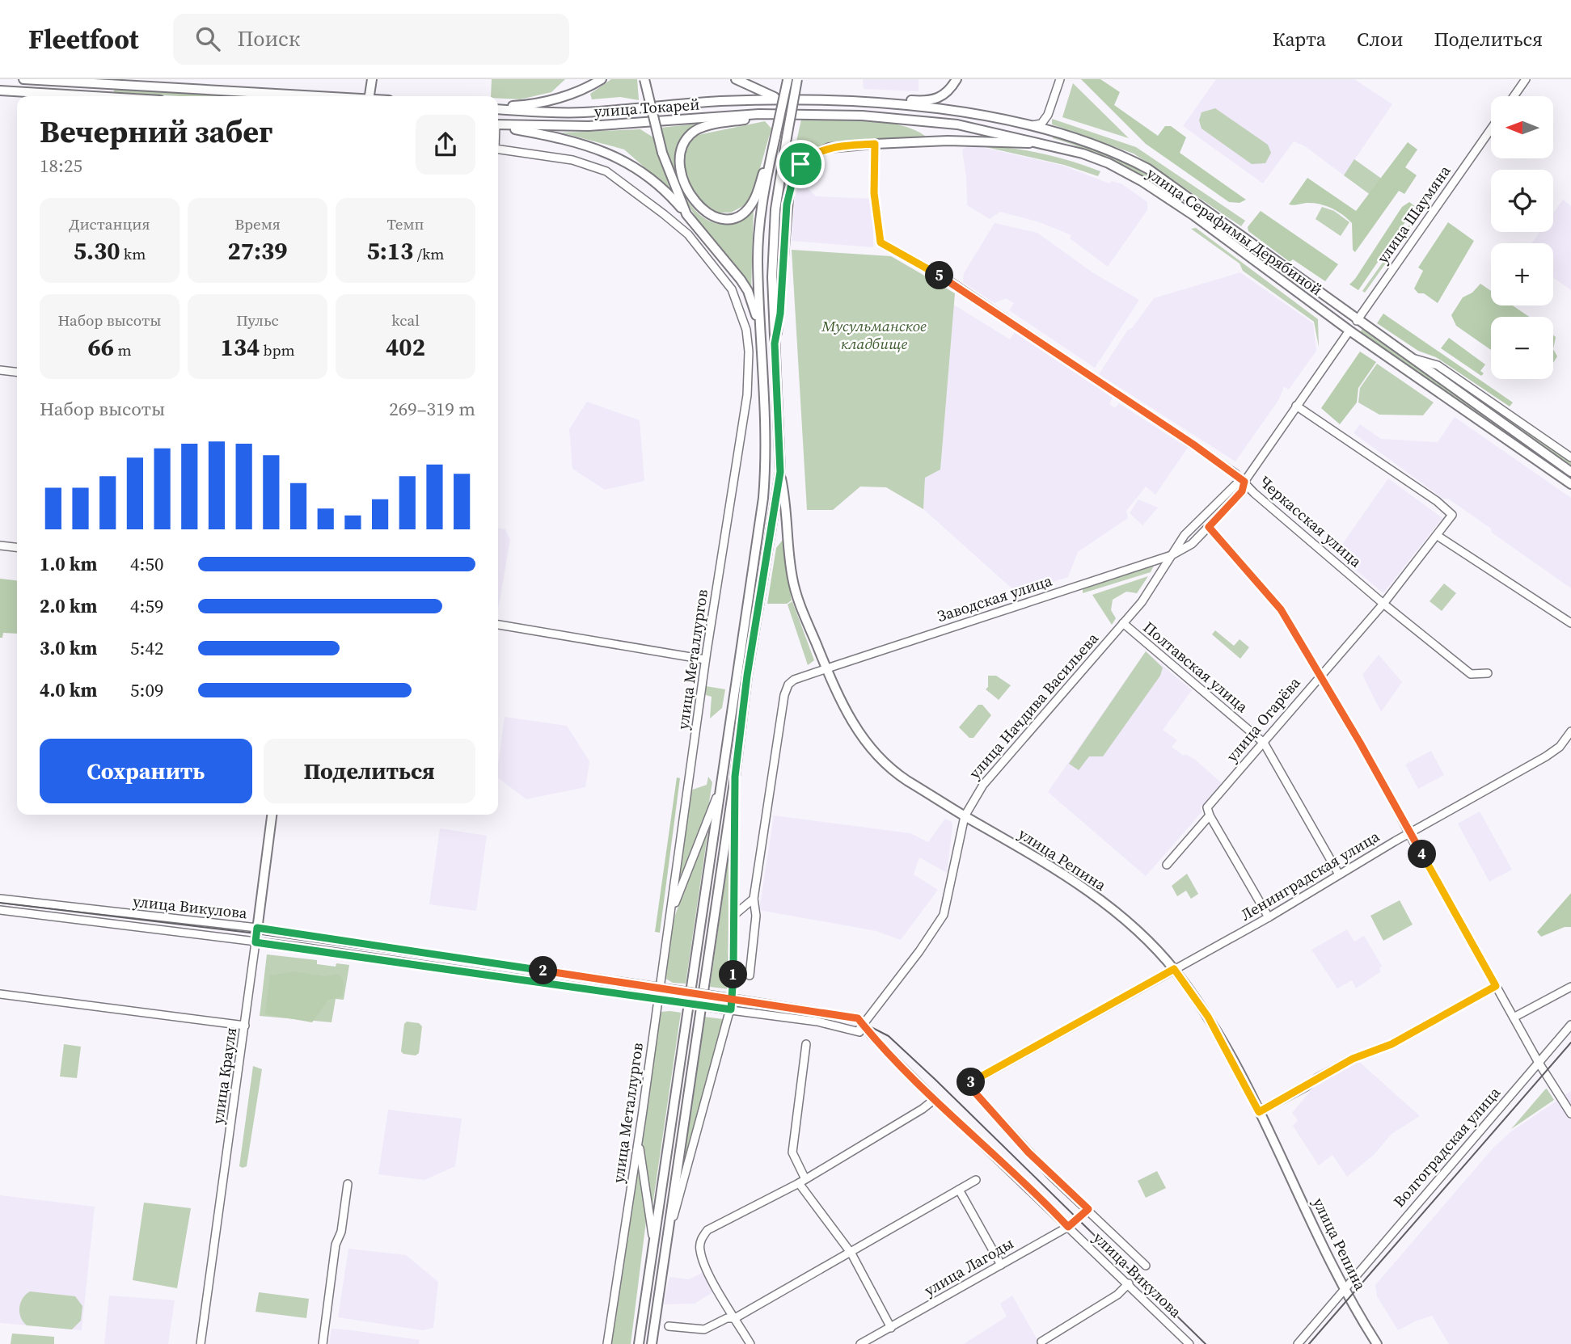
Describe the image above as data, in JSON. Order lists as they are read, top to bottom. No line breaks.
{"streets":{"main road":["улица Токарей","улица Шаумяна","улица Серафимы Дерябиной","улица Репина","улица Крауля"],"street":["Черкасская улица","Заводская улица","улица Металлургов","Полтавская улица","улица Начдива Васильева","улица Огарёва","Ленинградская улица","улица Викулова","Волгоградская улица","улица Лагоды"]},"crossings":[["улица Токарей","улица Серафимы Дерябиной"],["улица Шаумяна","улица Серафимы Дерябиной"],["улица Шаумяна","улица Начдива Васильева"],["улица Серафимы Дерябиной","улица Начдива Васильева"],["Черкасская улица","улица Начдива Васильева"],["Черкасская улица","улица Огарёва"],["Заводская улица","улица Начдива Васильева"],["Заводская улица","улица Репина"],["улица Металлургов","улица Викулова"],["Полтавская улица","улица Начдива Васильева"],["Полтавская улица","улица Огарёва"],["Полтавская улица","Ленинградская улица"],["улица Начдива Васильева","улица Огарёва"],["улица Начдива Васильева","улица Репина"],["улица Начдива Васильева","улица Викулова"],["улица Репина","Ленинградская улица"],["улица Репина","Волгоградская улица"],["Ленинградская улица","улица Лагоды"],["улица Викулова","улица Крауля"],["улица Викулова","улица Лагоды"]],"parks":["Мусульманское кладбище"],"north":"left","page":{"header":"Fleetfoot","search":"Поиск","nav":["Карта","Слои","Поделиться"],"map_buttons":["+","−"],"heading":["Вечерний забег","18:25"],"stats":[["Дистанция","5.30 km"],["Время","27:39"],["Темп","5:13 /km"],["Набор высоты","66 m"],["Пульс","134 bpm"],["kcal","402"]],"pins":["5","4","2","1","3"],"chart":["Набор высоты","269–319 m"],"list":[{"name":"1.0 km","note":"4:50"},{"name":"2.0 km","note":"4:59"},{"name":"3.0 km","note":"5:42"},{"name":"4.0 km","note":"5:09"}],"buttons":["Сохранить","Поделиться"]}}
